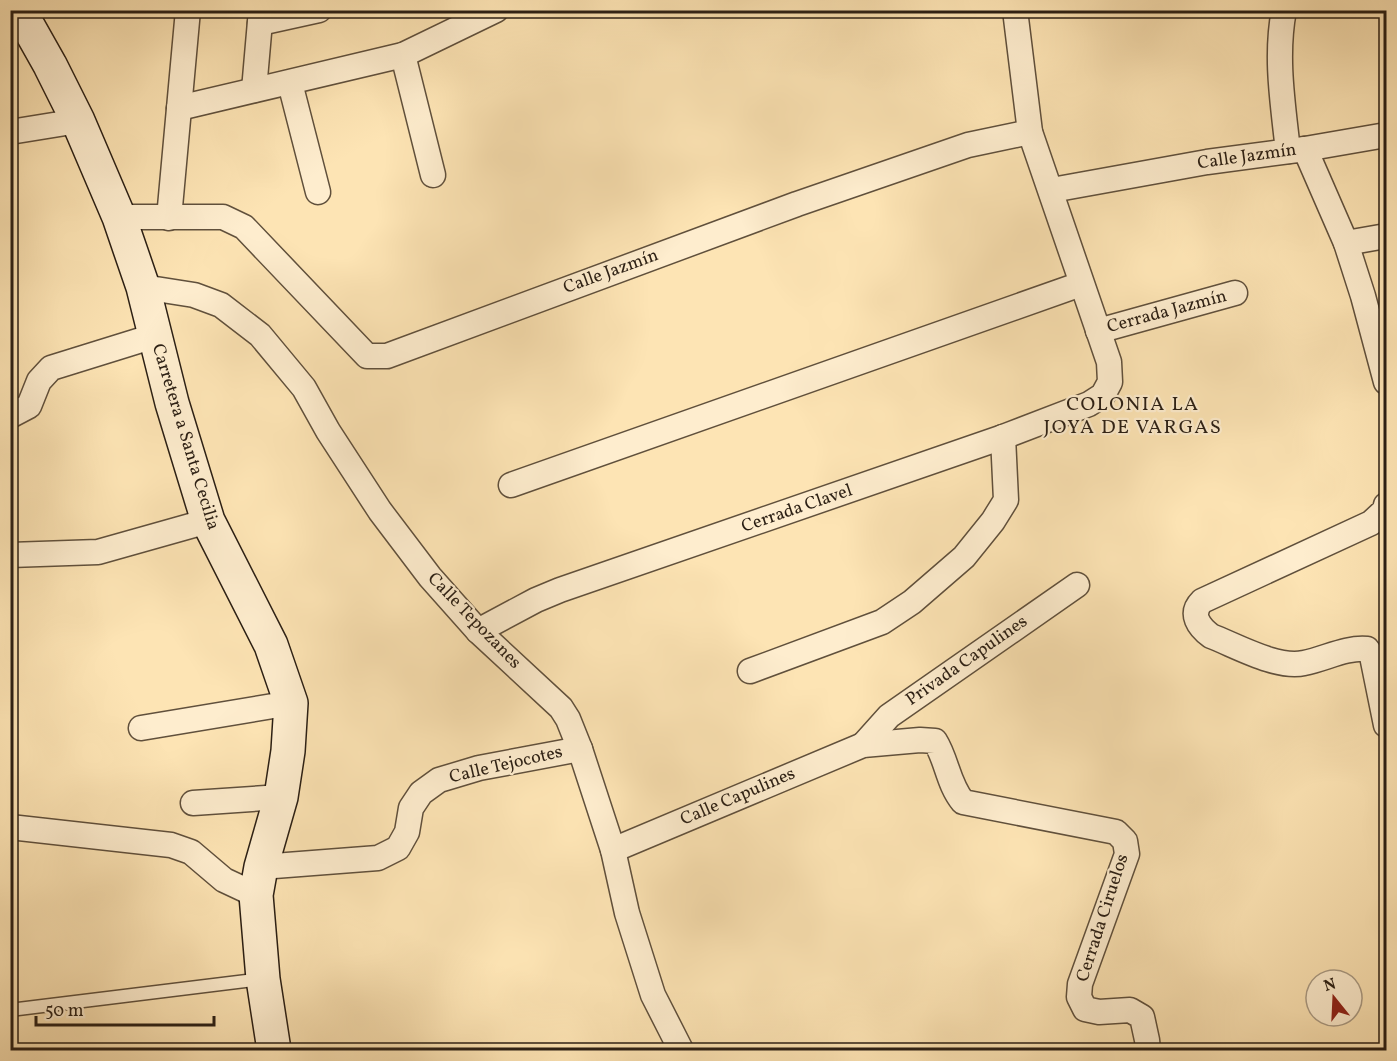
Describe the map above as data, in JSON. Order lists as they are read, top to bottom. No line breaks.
{"streets":{"main road":["Carretera a Santa Cecilia"],"street":["Calle Jazmín","Cerrada Jazmín","Cerrada Clavel","Calle Tepozanes","Privada Capulines","Calle Tejocotes","Calle Capulines","Cerrada Ciruelos"]},"crossings":[["Calle Jazmín","Carretera a Santa Cecilia"],["Cerrada Jazmín","Cerrada Clavel"],["Carretera a Santa Cecilia","Calle Tepozanes"],["Carretera a Santa Cecilia","Calle Tejocotes"],["Cerrada Clavel","Calle Tepozanes"],["Calle Tepozanes","Calle Tejocotes"],["Calle Tepozanes","Calle Capulines"],["Privada Capulines","Calle Capulines"],["Privada Capulines","Cerrada Ciruelos"],["Calle Capulines","Cerrada Ciruelos"]],"districts":["COLONIA LA JOYA DE VARGAS"],"scale_bar":"50 m","north":"top"}
